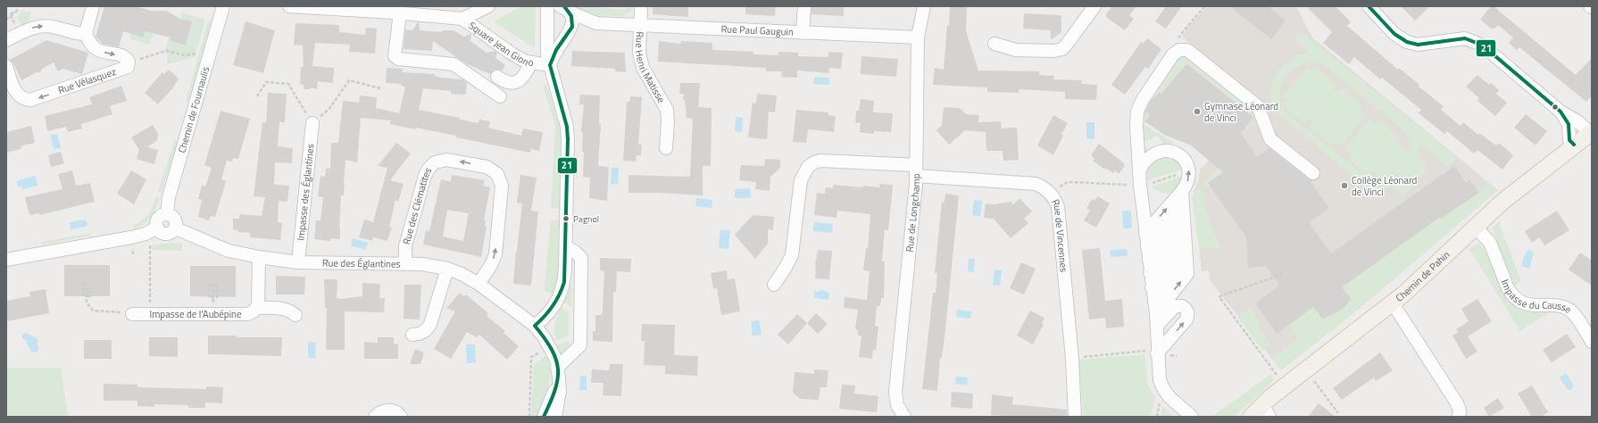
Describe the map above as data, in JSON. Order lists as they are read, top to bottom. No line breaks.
{"streets":{"main road":["Chemin de Pahin"],"street":["Rue Paul Gauguin","Square Jean Giono","Rue Henri Matisse","Rue Vélasquez","Chemin de Fournaulis","Impasse des Églantines","Rue des Clématites","Rue de Longchamp","Rue de Vincennes","Rue des Églantines","Impasse du Causse","Impasse de l'Aubépine"]},"crossings":[["Rue Paul Gauguin","Rue Henri Matisse"],["Rue Paul Gauguin","Rue de Longchamp"],["Chemin de Fournaulis","Rue des Églantines"],["Impasse des Églantines","Rue des Églantines"],["Rue des Clématites","Rue des Églantines"],["Rue de Longchamp","Rue de Vincennes"],["Chemin de Pahin","Impasse du Causse"]],"places":["Gymnase Léonard de Vinci","Collège Léonard de Vinci","Pagnol"],"lines":["transit line 21"]}
